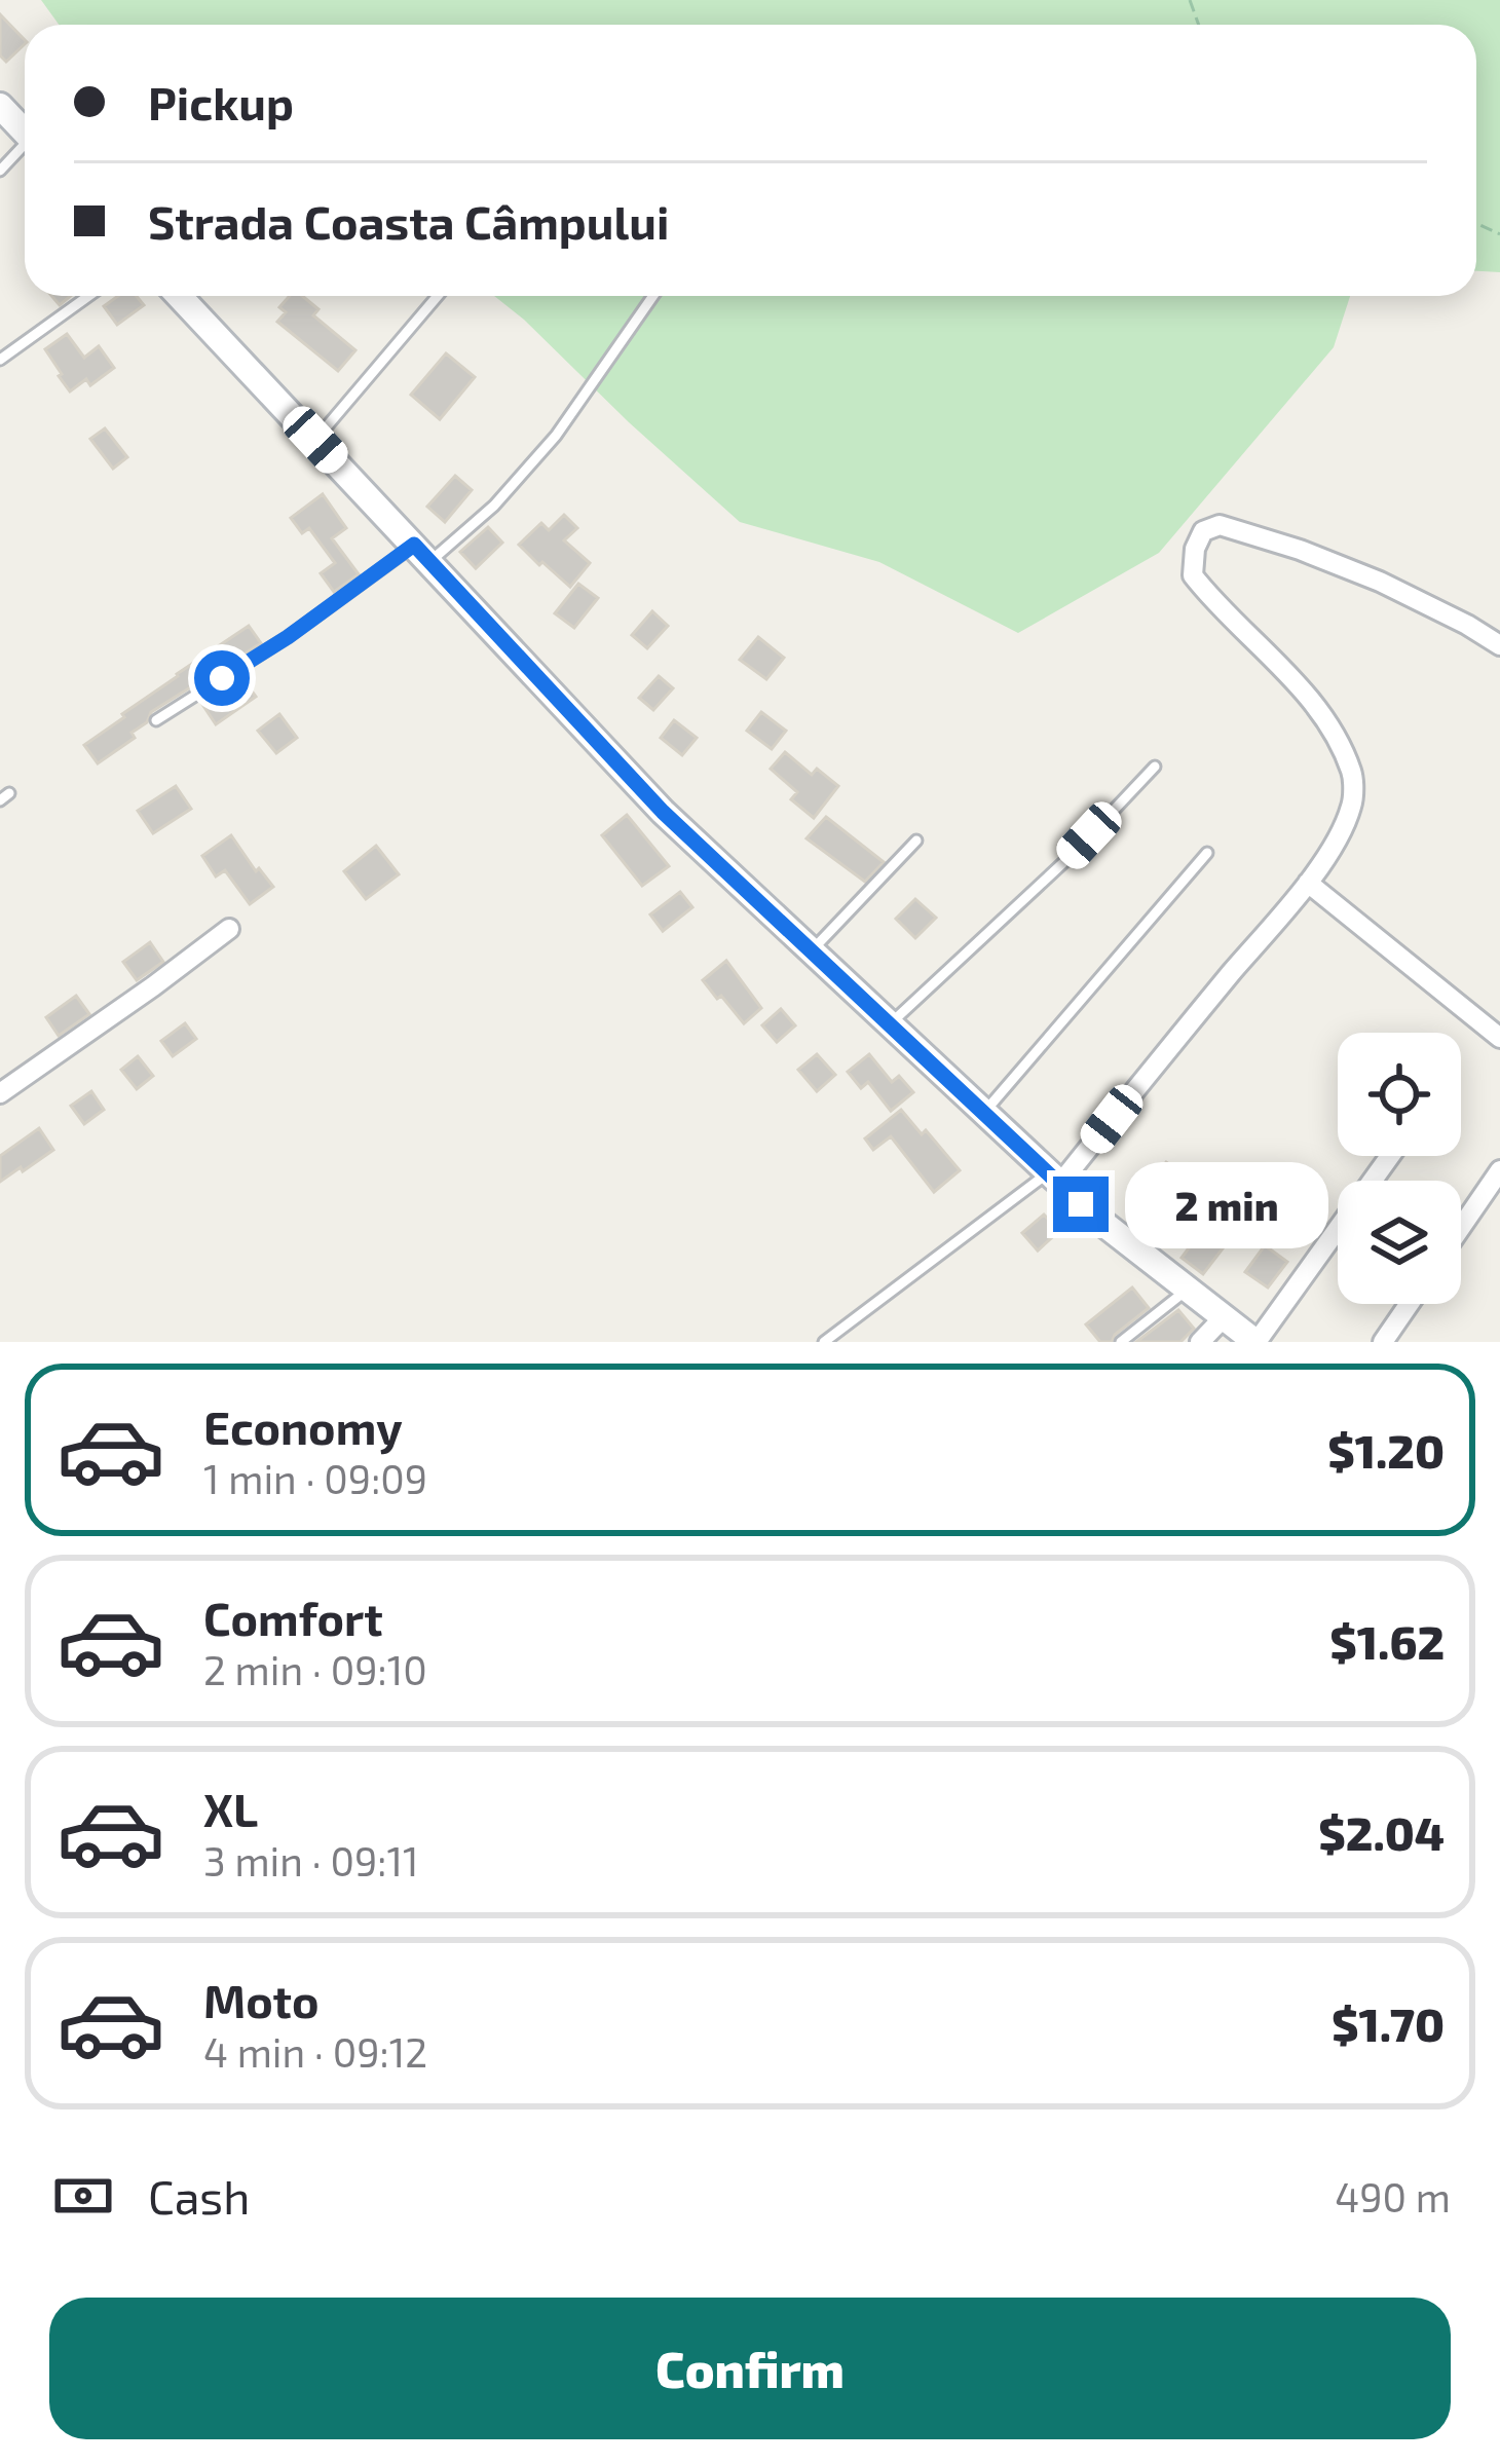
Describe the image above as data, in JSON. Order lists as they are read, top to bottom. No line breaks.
{"page":{"banner":["Pickup","Strada Coasta Câmpului"],"bubble":"2 min","list":[{"name":"Economy","note":"1 min · 09:09","value":"$1.20"},{"name":"Comfort","note":"2 min · 09:10","value":"$1.62"},{"name":"XL","note":"3 min · 09:11","value":"$2.04"},{"name":"Moto","note":"4 min · 09:12","value":"$1.70"}],"pay":["Cash","490 m"],"buttons":"Confirm"}}
